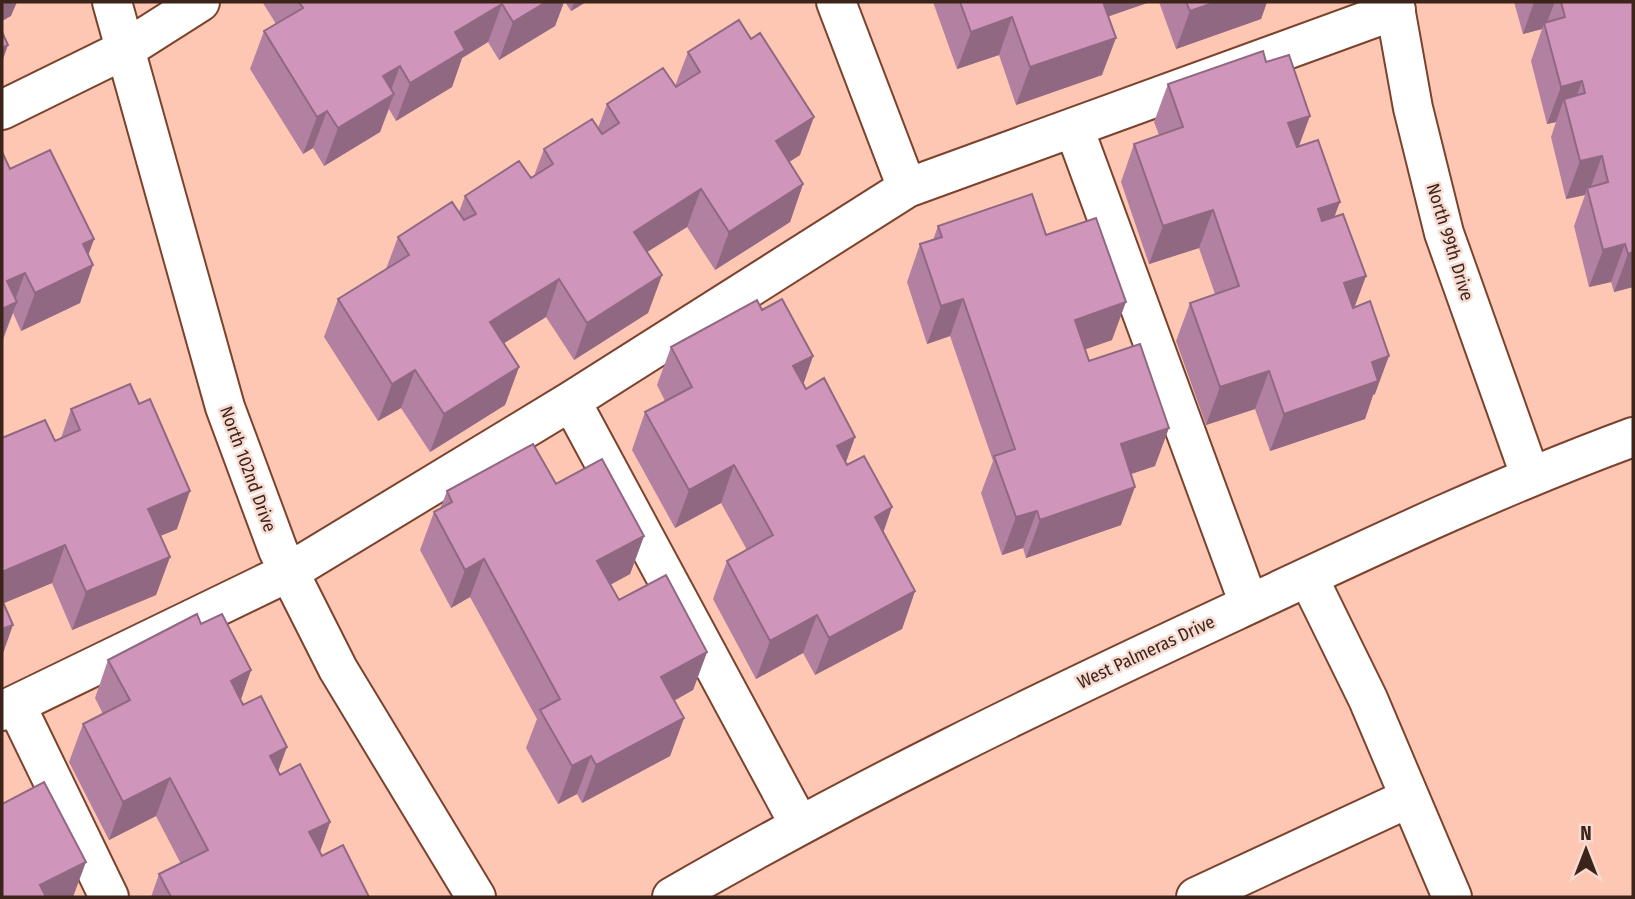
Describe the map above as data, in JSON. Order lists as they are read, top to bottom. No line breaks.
{"streets":{"street":["North 99th Drive","North 102nd Drive","West Palmeras Drive"]},"crossings":[["North 99th Drive","West Palmeras Drive"]],"north":"top"}
